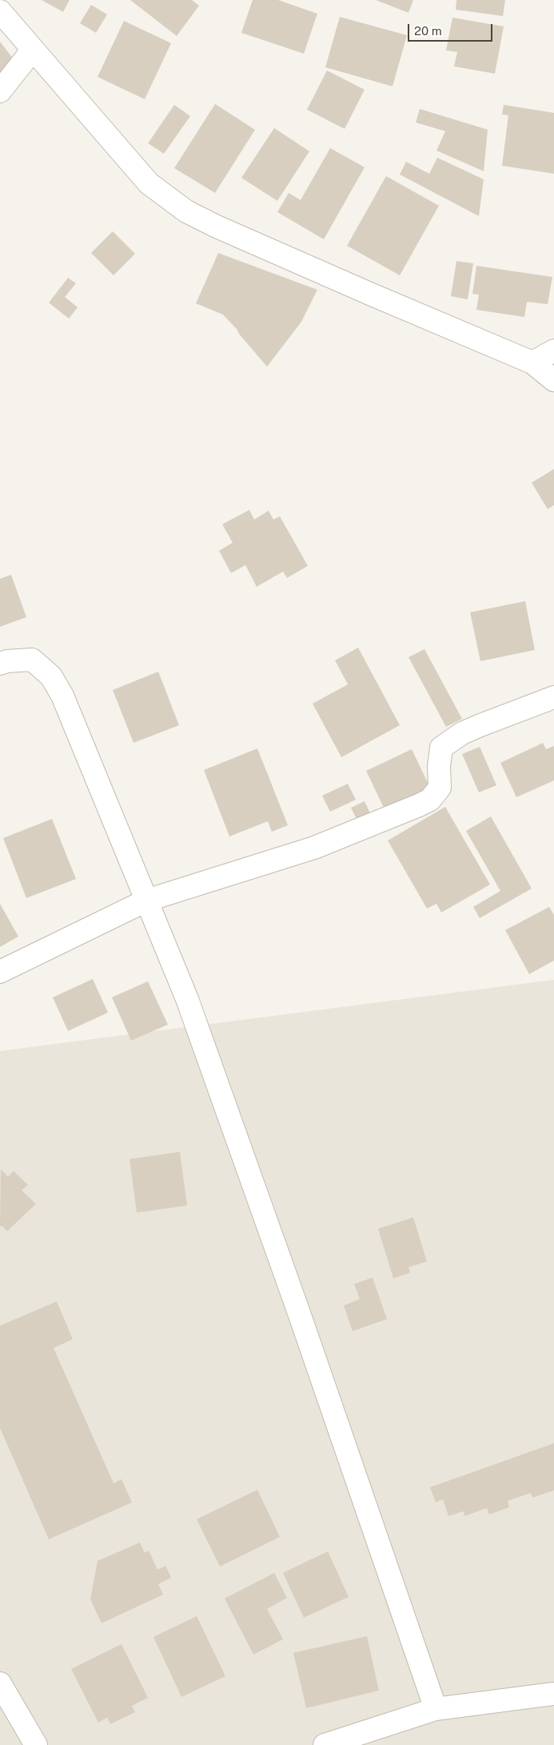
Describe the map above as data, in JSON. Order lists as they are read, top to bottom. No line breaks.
{"scale_bar":"20 m"}
